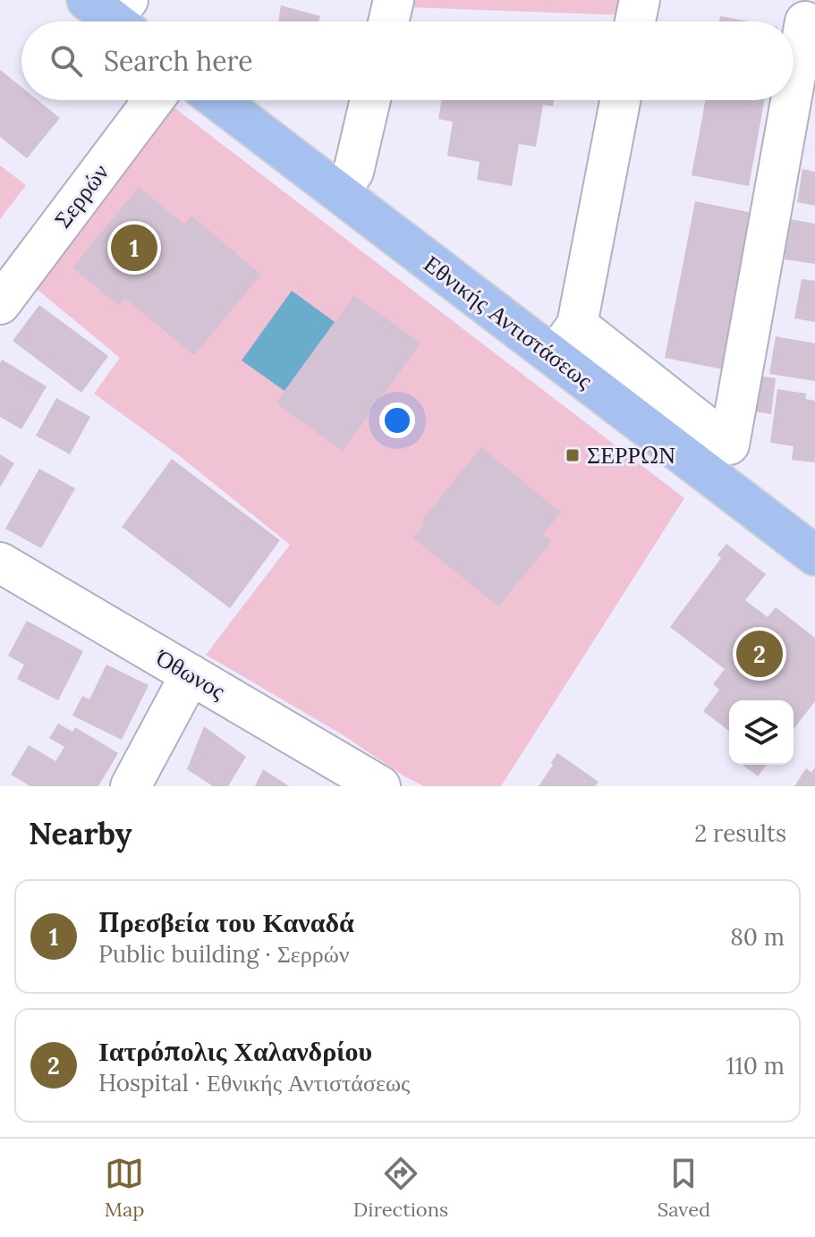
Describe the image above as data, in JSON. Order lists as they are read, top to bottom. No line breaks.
{"streets":{"main road":["Εθνικής Αντιστάσεως"],"street":["Σερρών","Όθωνος"]},"places":{"transit":["ΣΕΡΡΩΝ"]},"page":{"search":"Search here","pins":["1","2"],"heading":["Nearby","2 results"],"list":[{"mark":"1","name":"Πρεσβεία του Καναδά","note":"Public building · Σερρών","value":"80 m"},{"mark":"2","name":"Ιατρόπολις Χαλανδρίου","note":"Hospital · Εθνικής Αντιστάσεως","value":"110 m"}],"nav":["Map","Directions","Saved"]}}
